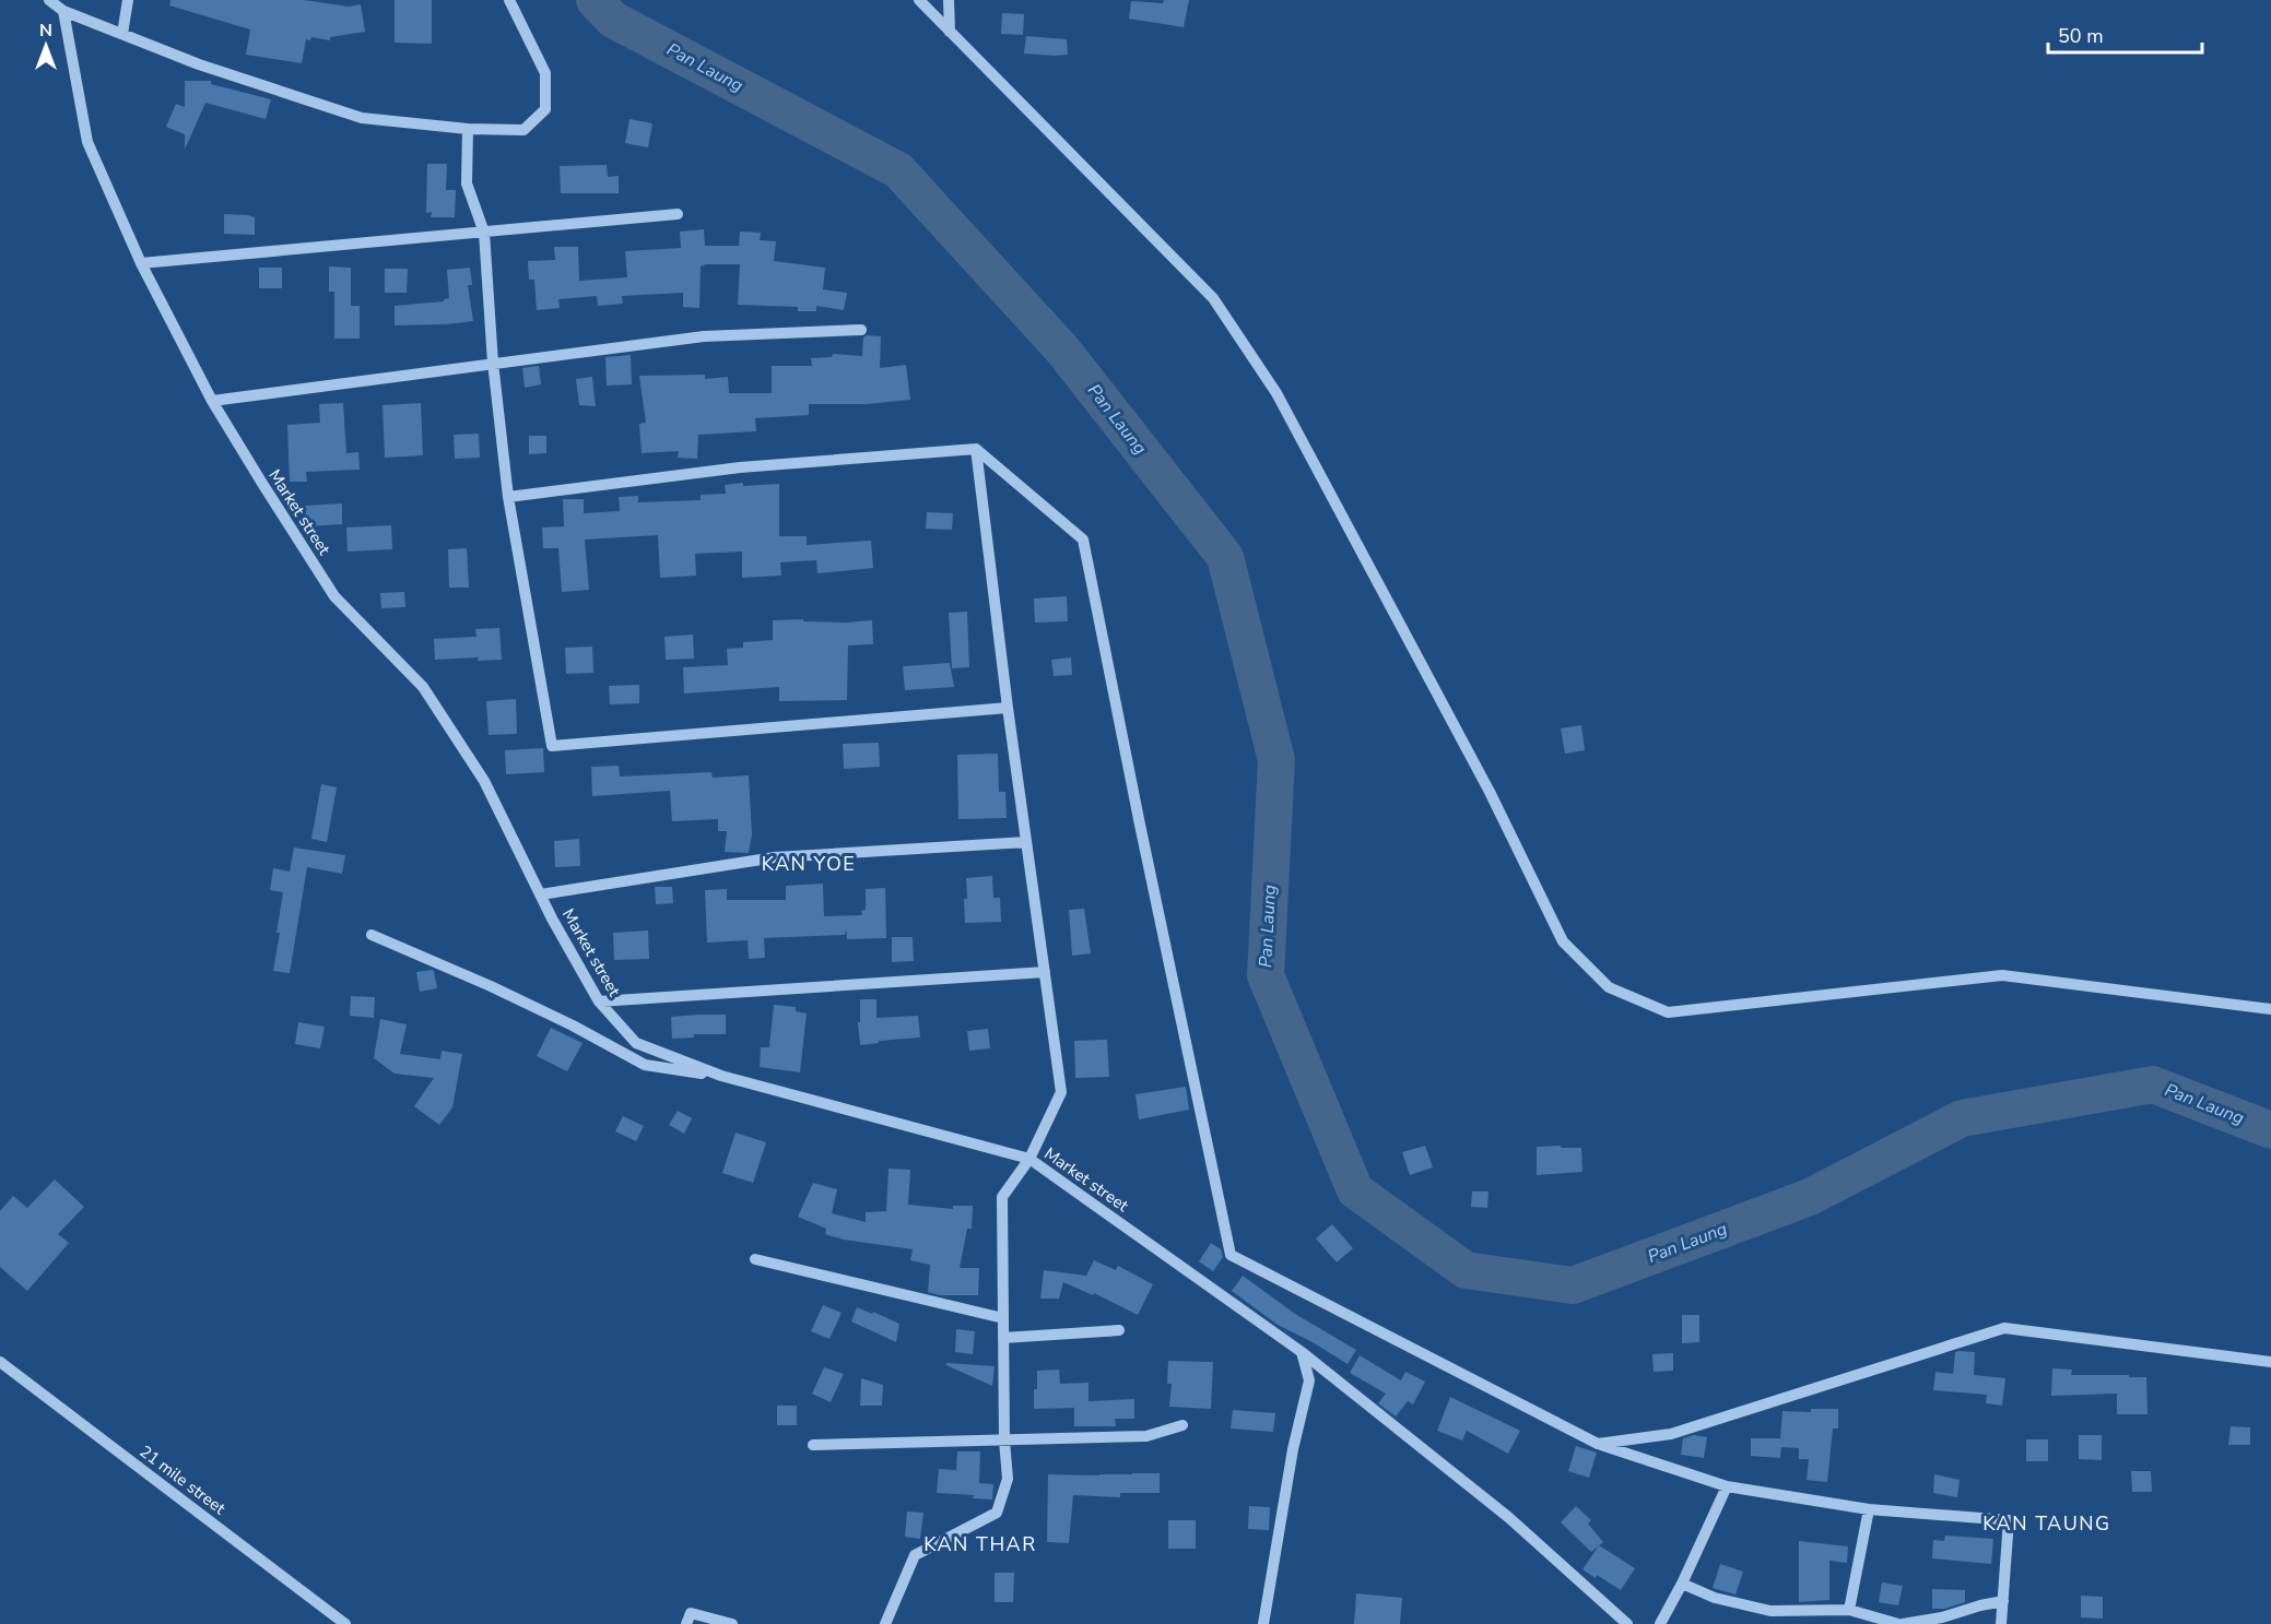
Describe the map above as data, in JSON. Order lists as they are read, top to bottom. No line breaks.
{"streets":{"street":["Market street","21 mile street"]},"districts":["KAN YOE","KAN TAUNG","KAN THAR"],"water":["Pan Laung"],"scale_bar":"50 m","north":"top"}
